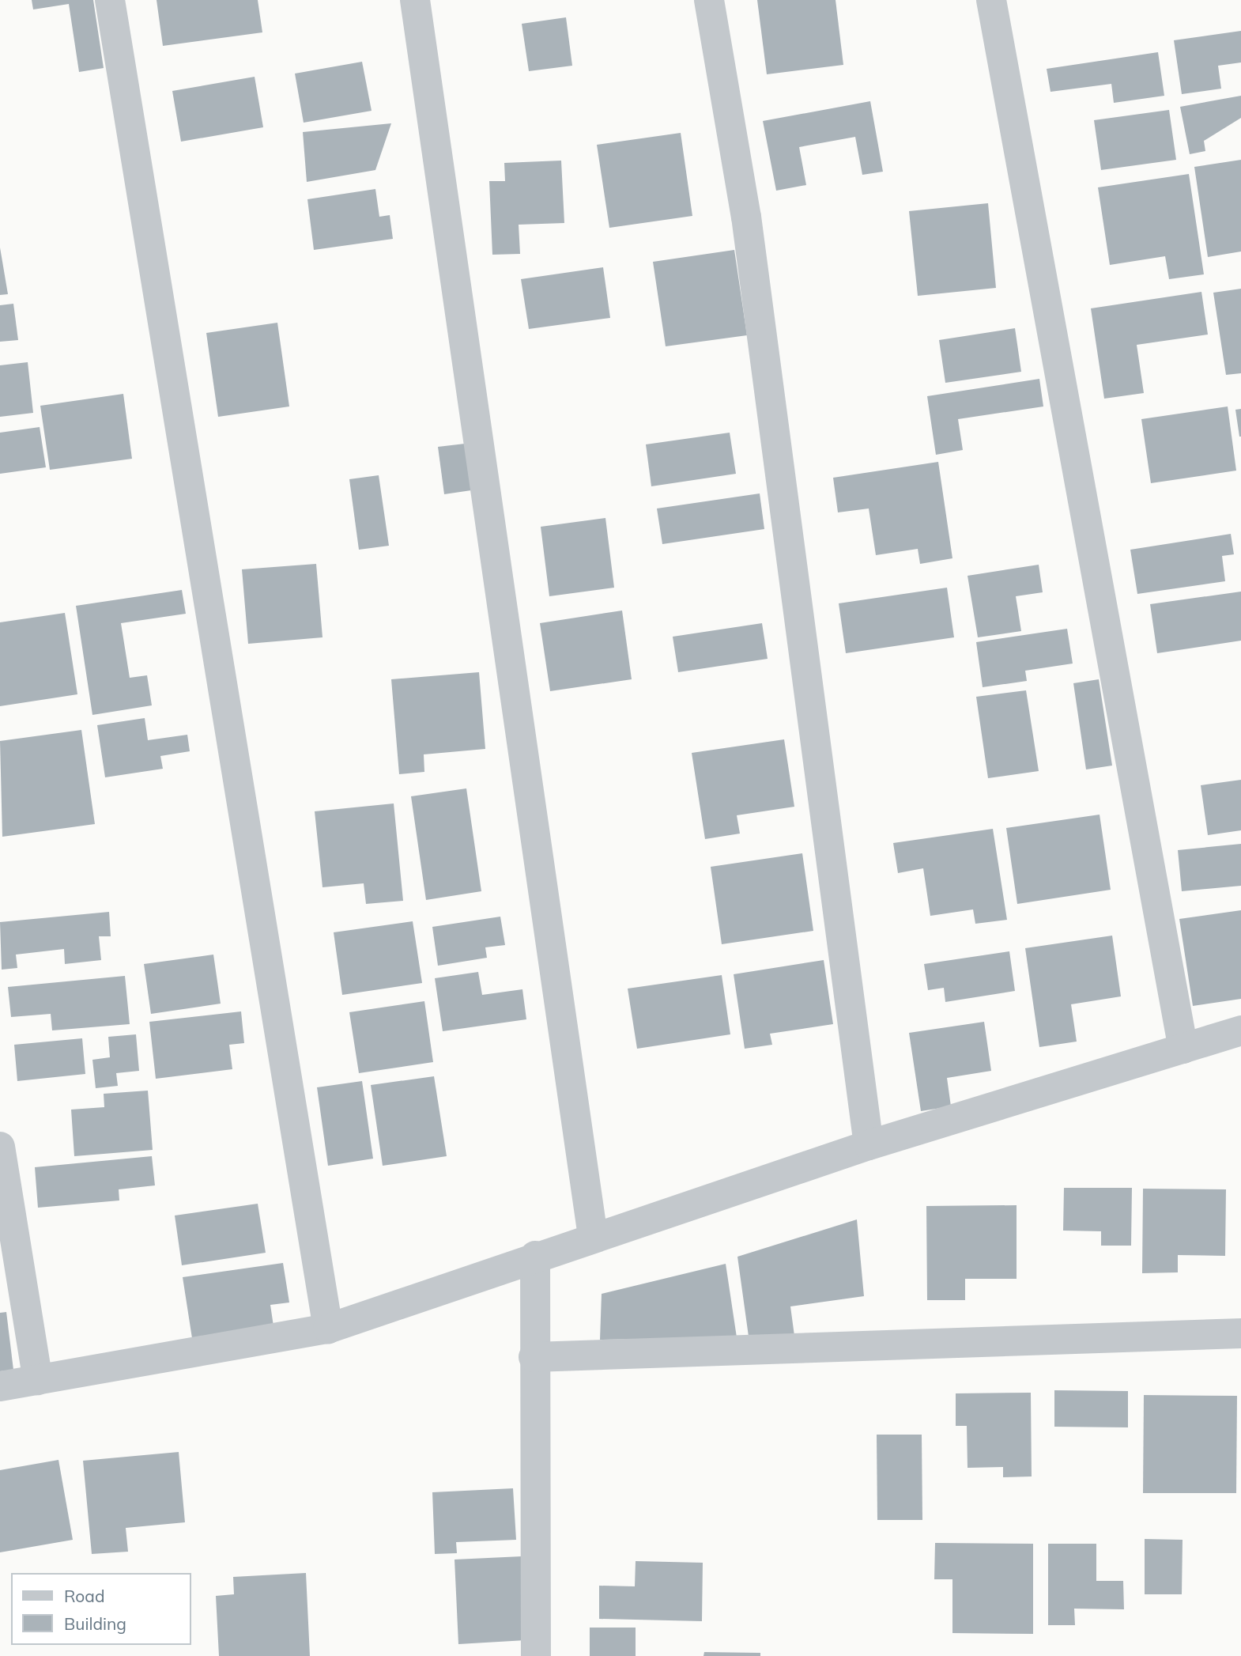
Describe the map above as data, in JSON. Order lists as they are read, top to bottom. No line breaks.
{"legend":["Road","Building"]}
